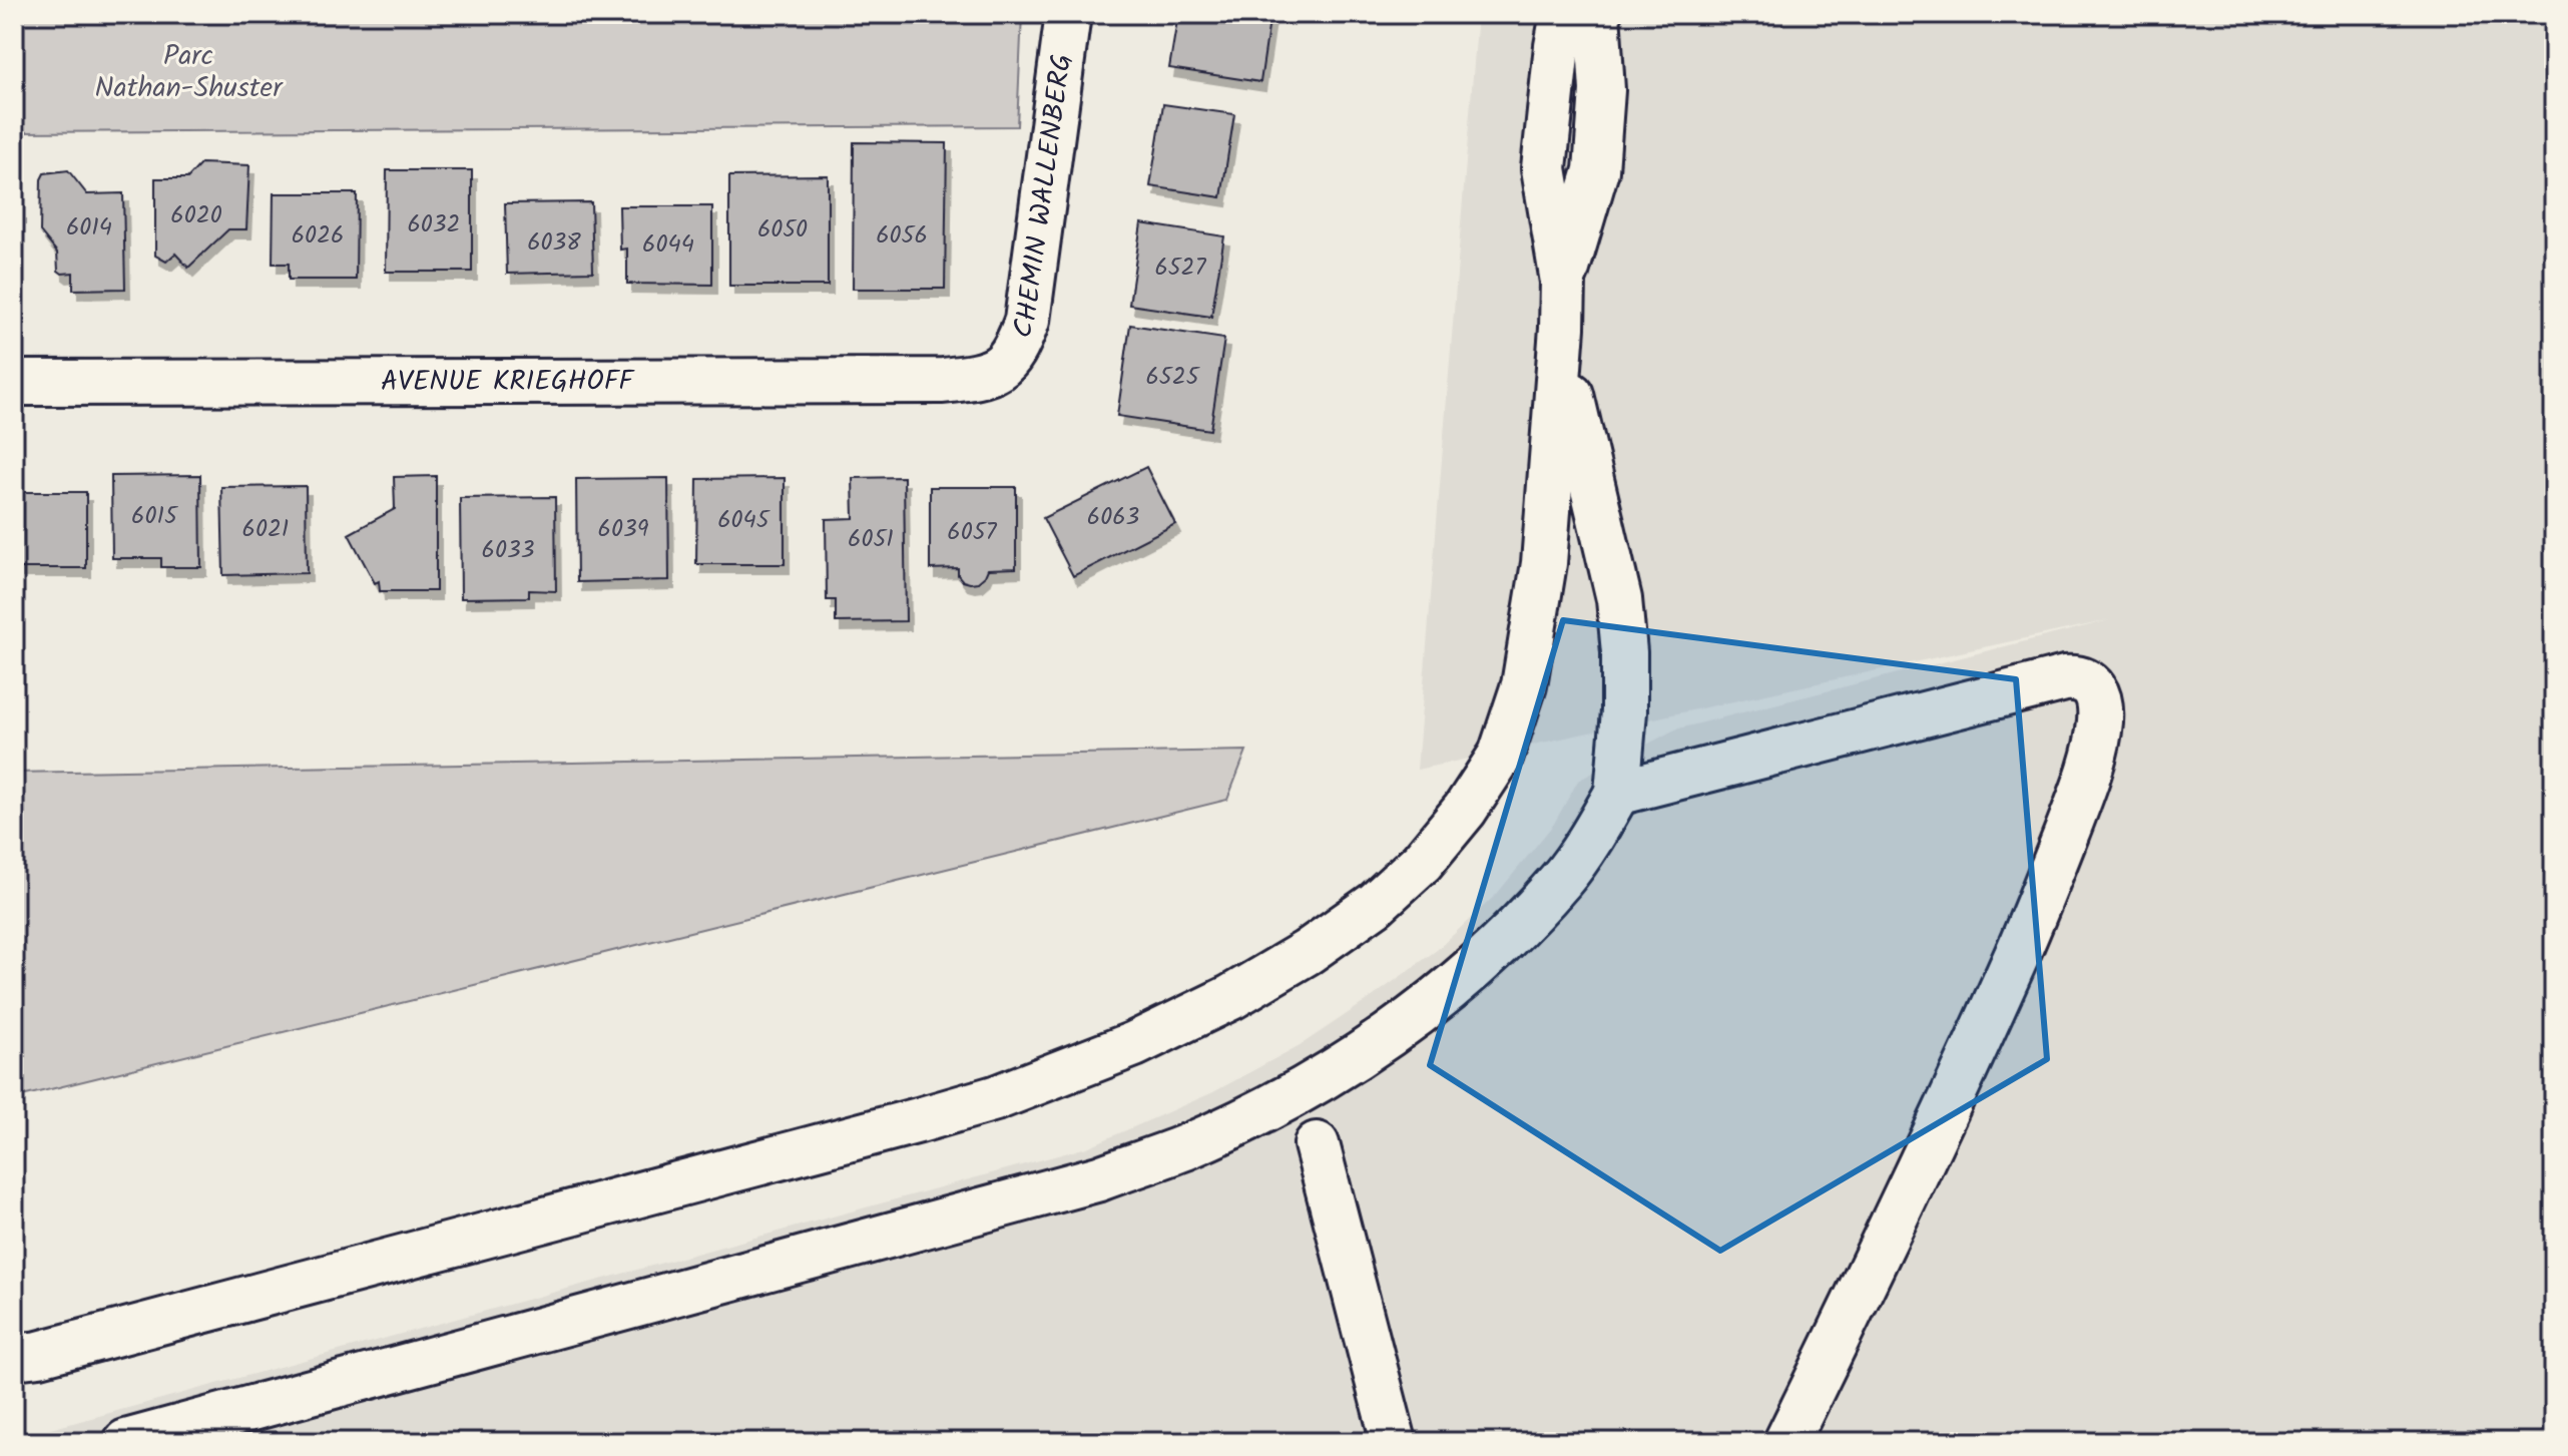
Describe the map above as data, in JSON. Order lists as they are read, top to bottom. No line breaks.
{"streets":{"street":["CHEMIN WALLENBERG","AVENUE KRIEGHOFF"]},"crossings":[["CHEMIN WALLENBERG","AVENUE KRIEGHOFF"]],"parks":["Parc Nathan-Shuster"],"house_numbers":["6020","6032","6014","6050","6026","6056","6038","6044","6527","6525","6015","6063","6045","6021","6039","6057","6051","6033"]}
